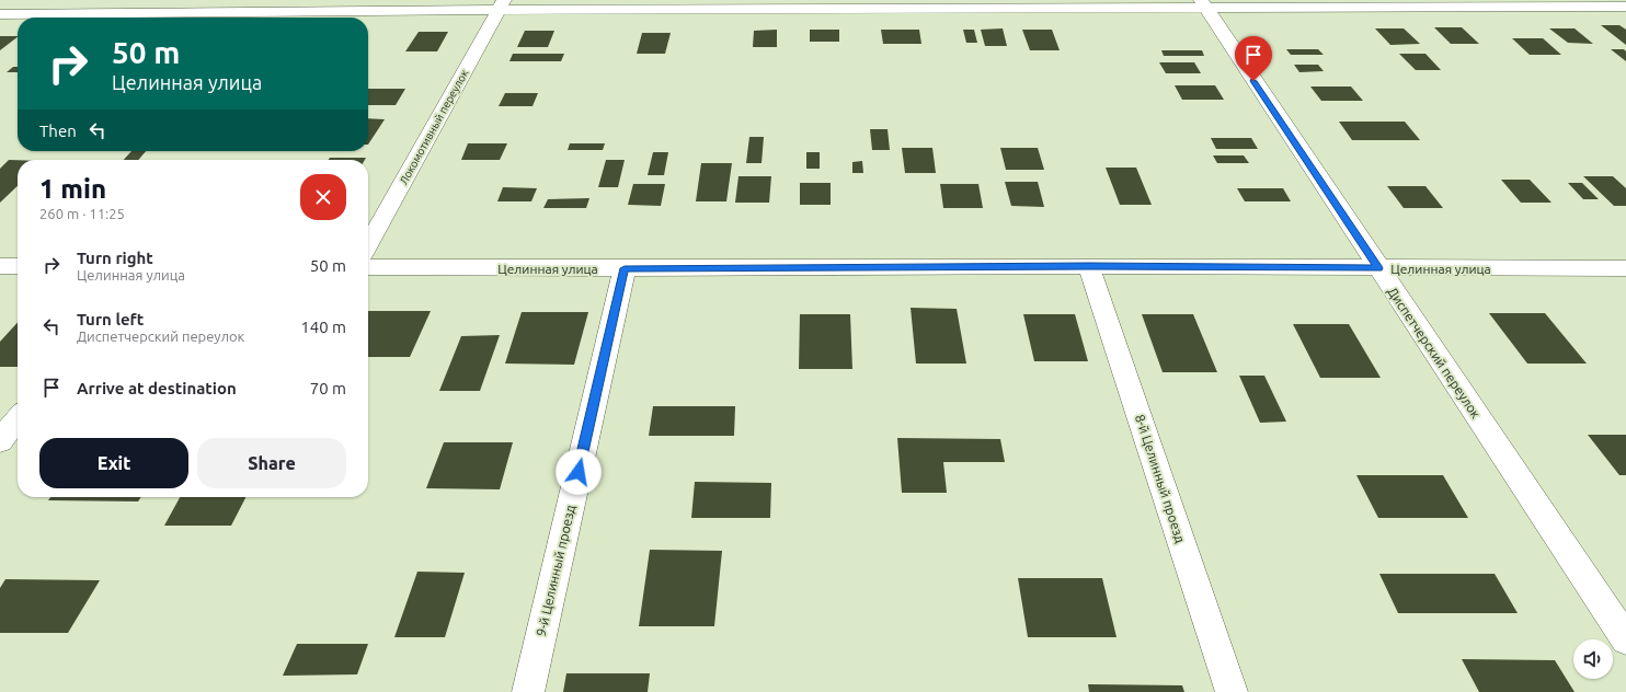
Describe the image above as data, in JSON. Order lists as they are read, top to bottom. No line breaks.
{"streets":{"street":["Локомотивный переулок","Целинная улица","Диспетчерский переулок","8-й Целинный проезд","9-й Целинный проезд"]},"crossings":[["Целинная улица","Диспетчерский переулок"],["Целинная улица","8-й Целинный проезд"],["Целинная улица","9-й Целинный проезд"]],"page":{"turn":["50 m","Целинная улица"],"then":"Then","heading":["1 min","260 m · 11:25"],"list":[{"name":"Turn right","note":"Целинная улица","value":"50 m"},{"name":"Turn left","note":"Диспетчерский переулок","value":"140 m"},{"name":"Arrive at destination","value":"70 m"}],"buttons":["Exit","Share"]}}
